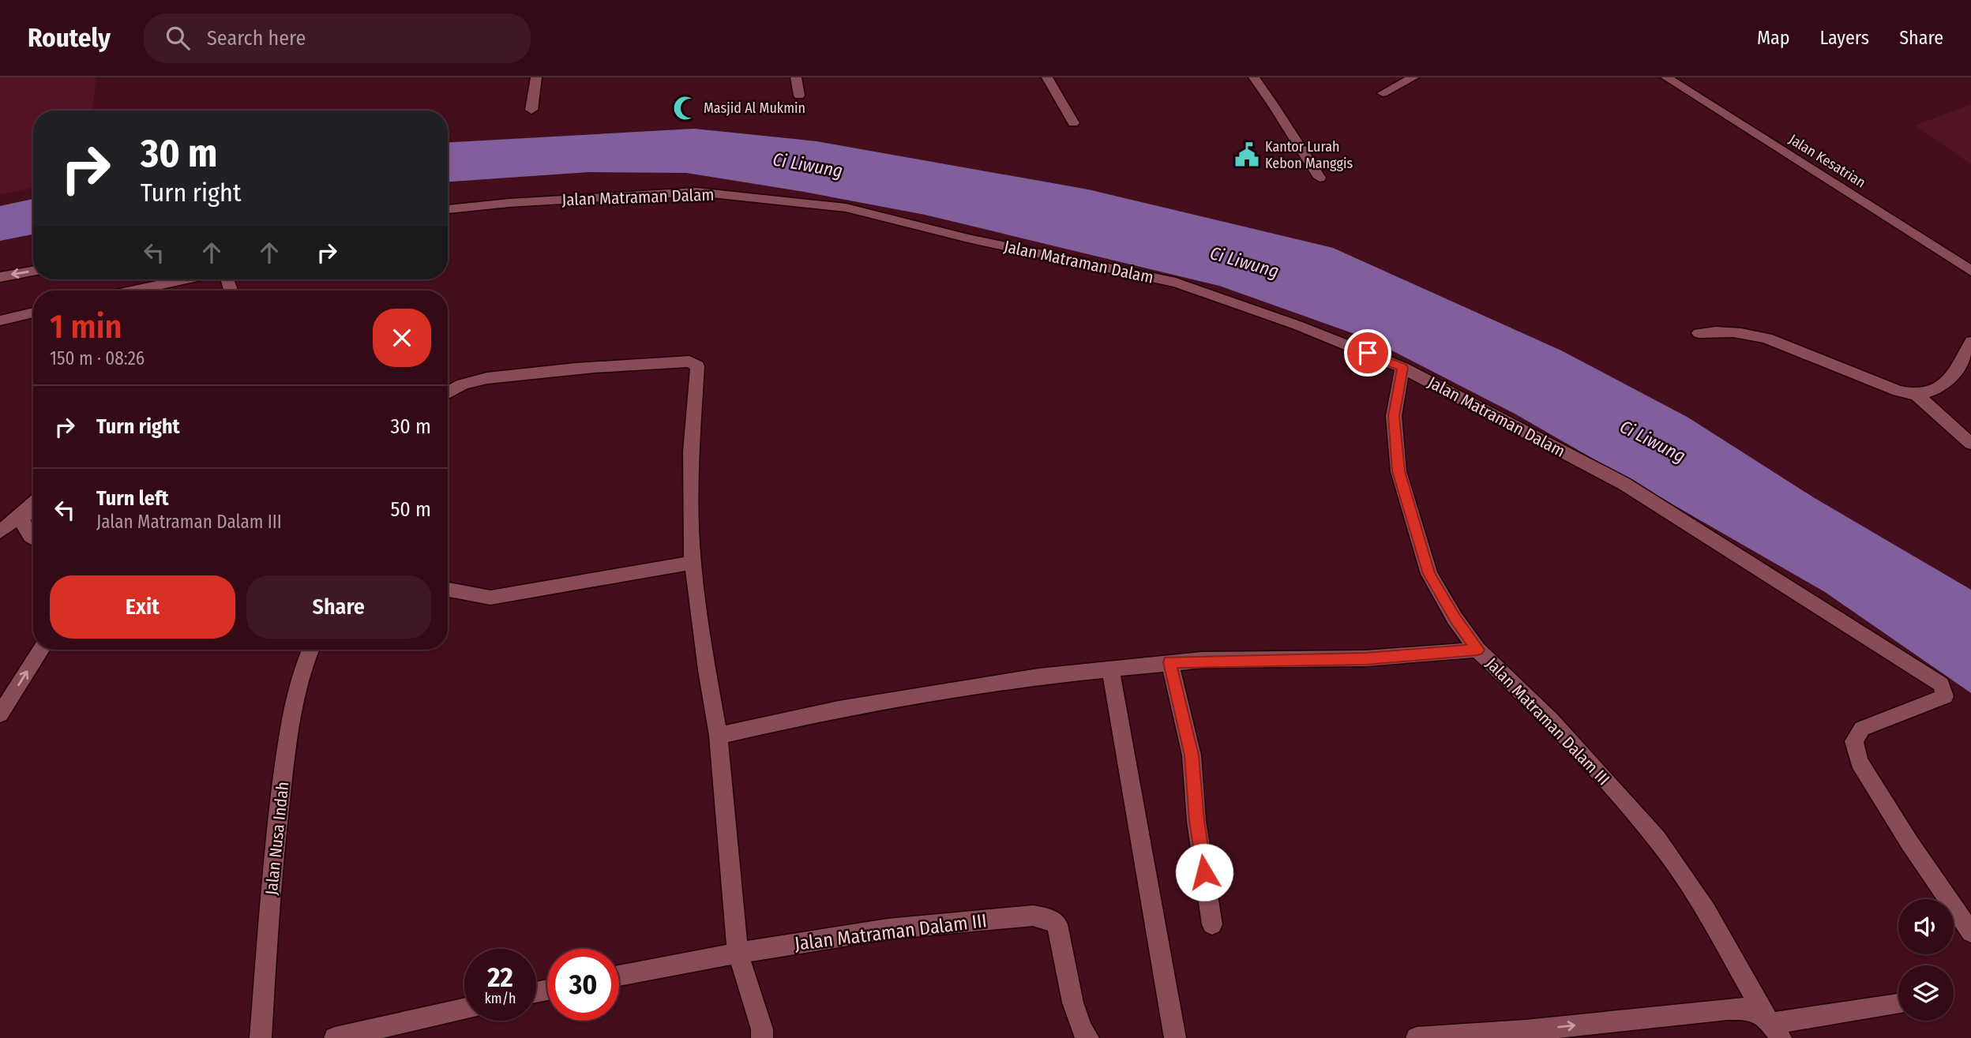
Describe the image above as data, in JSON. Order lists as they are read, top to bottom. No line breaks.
{"streets":{"street":["Jalan Kesatrian","Jalan Matraman Dalam","Jalan Matraman Dalam III","Jalan Nusa Indah"]},"crossings":[["Jalan Matraman Dalam","Jalan Matraman Dalam III"]],"water":["Ci Liwung"],"places":{"mosque":["Masjid Al Mukmin"],"public building":["Kantor Lurah Kebon Manggis"]},"page":{"header":"Routely","search":"Search here","nav":["Map","Layers","Share"],"turn":["30 m","Turn right"],"heading":["1 min","150 m · 08:26"],"list":[{"name":"Turn right","value":"30 m"},{"name":"Turn left","note":"Jalan Matraman Dalam III","value":"50 m"}],"buttons":["Exit","Share"],"speed":"22 km/h","limit":"30"}}
